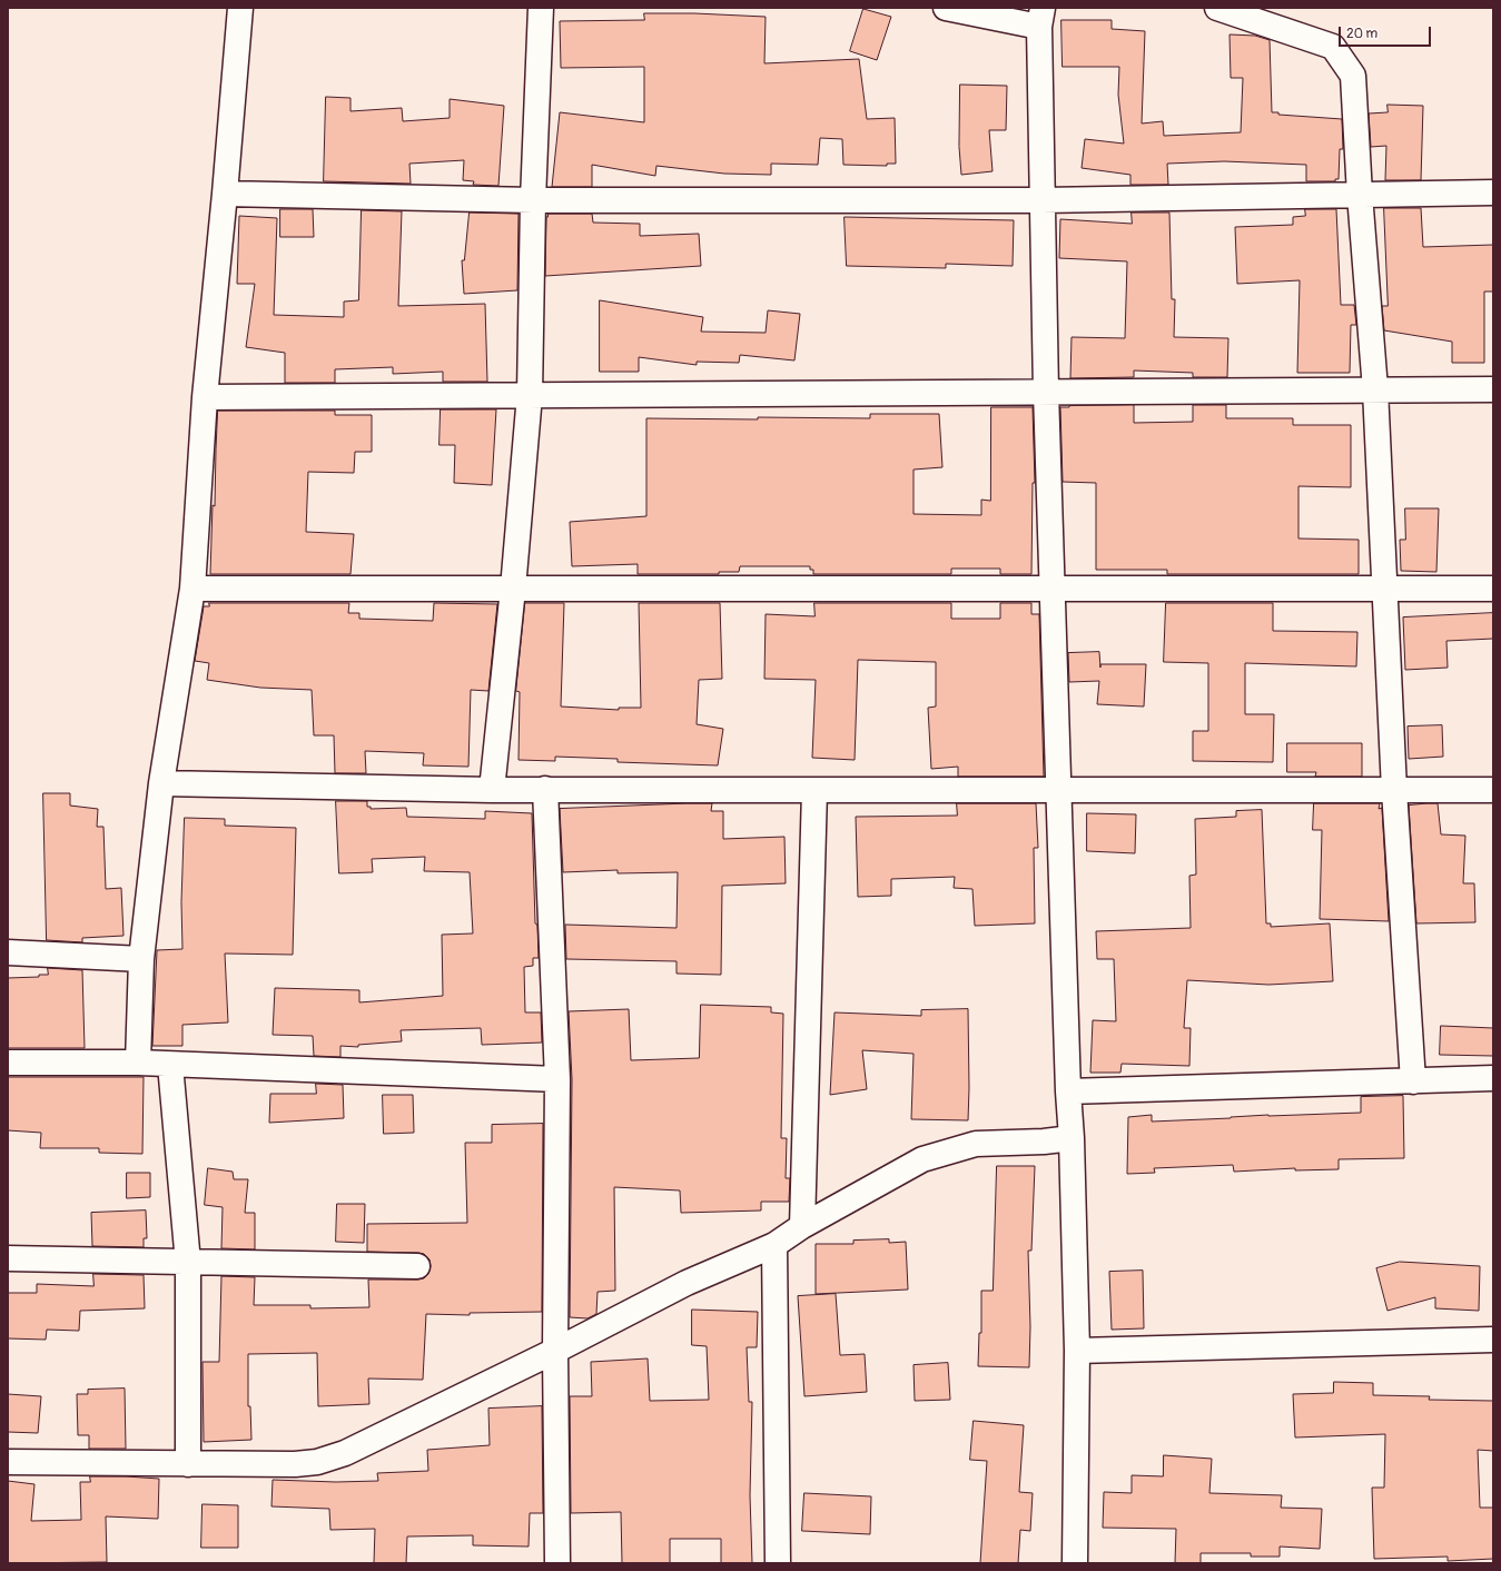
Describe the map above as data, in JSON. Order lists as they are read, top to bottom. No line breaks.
{"scale_bar":"20 m"}
